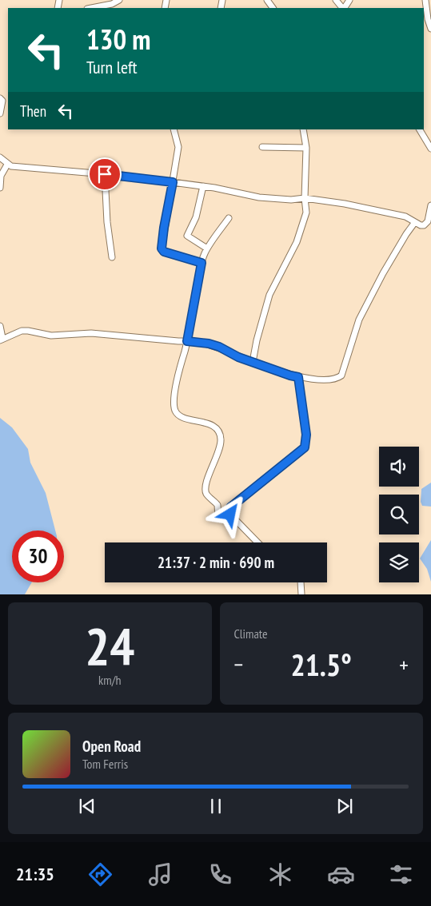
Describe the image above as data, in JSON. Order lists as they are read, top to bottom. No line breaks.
{"page":{"turn":["130 m","Turn left"],"then":"Then","limit":"30","trip":"21:37 · 2 min · 690 m","tile":[["24","km/h"],"Climate"],"heat":["−","21.5°","+"],"song":["Open Road","Tom Ferris"],"tabs":"21:35"}}
